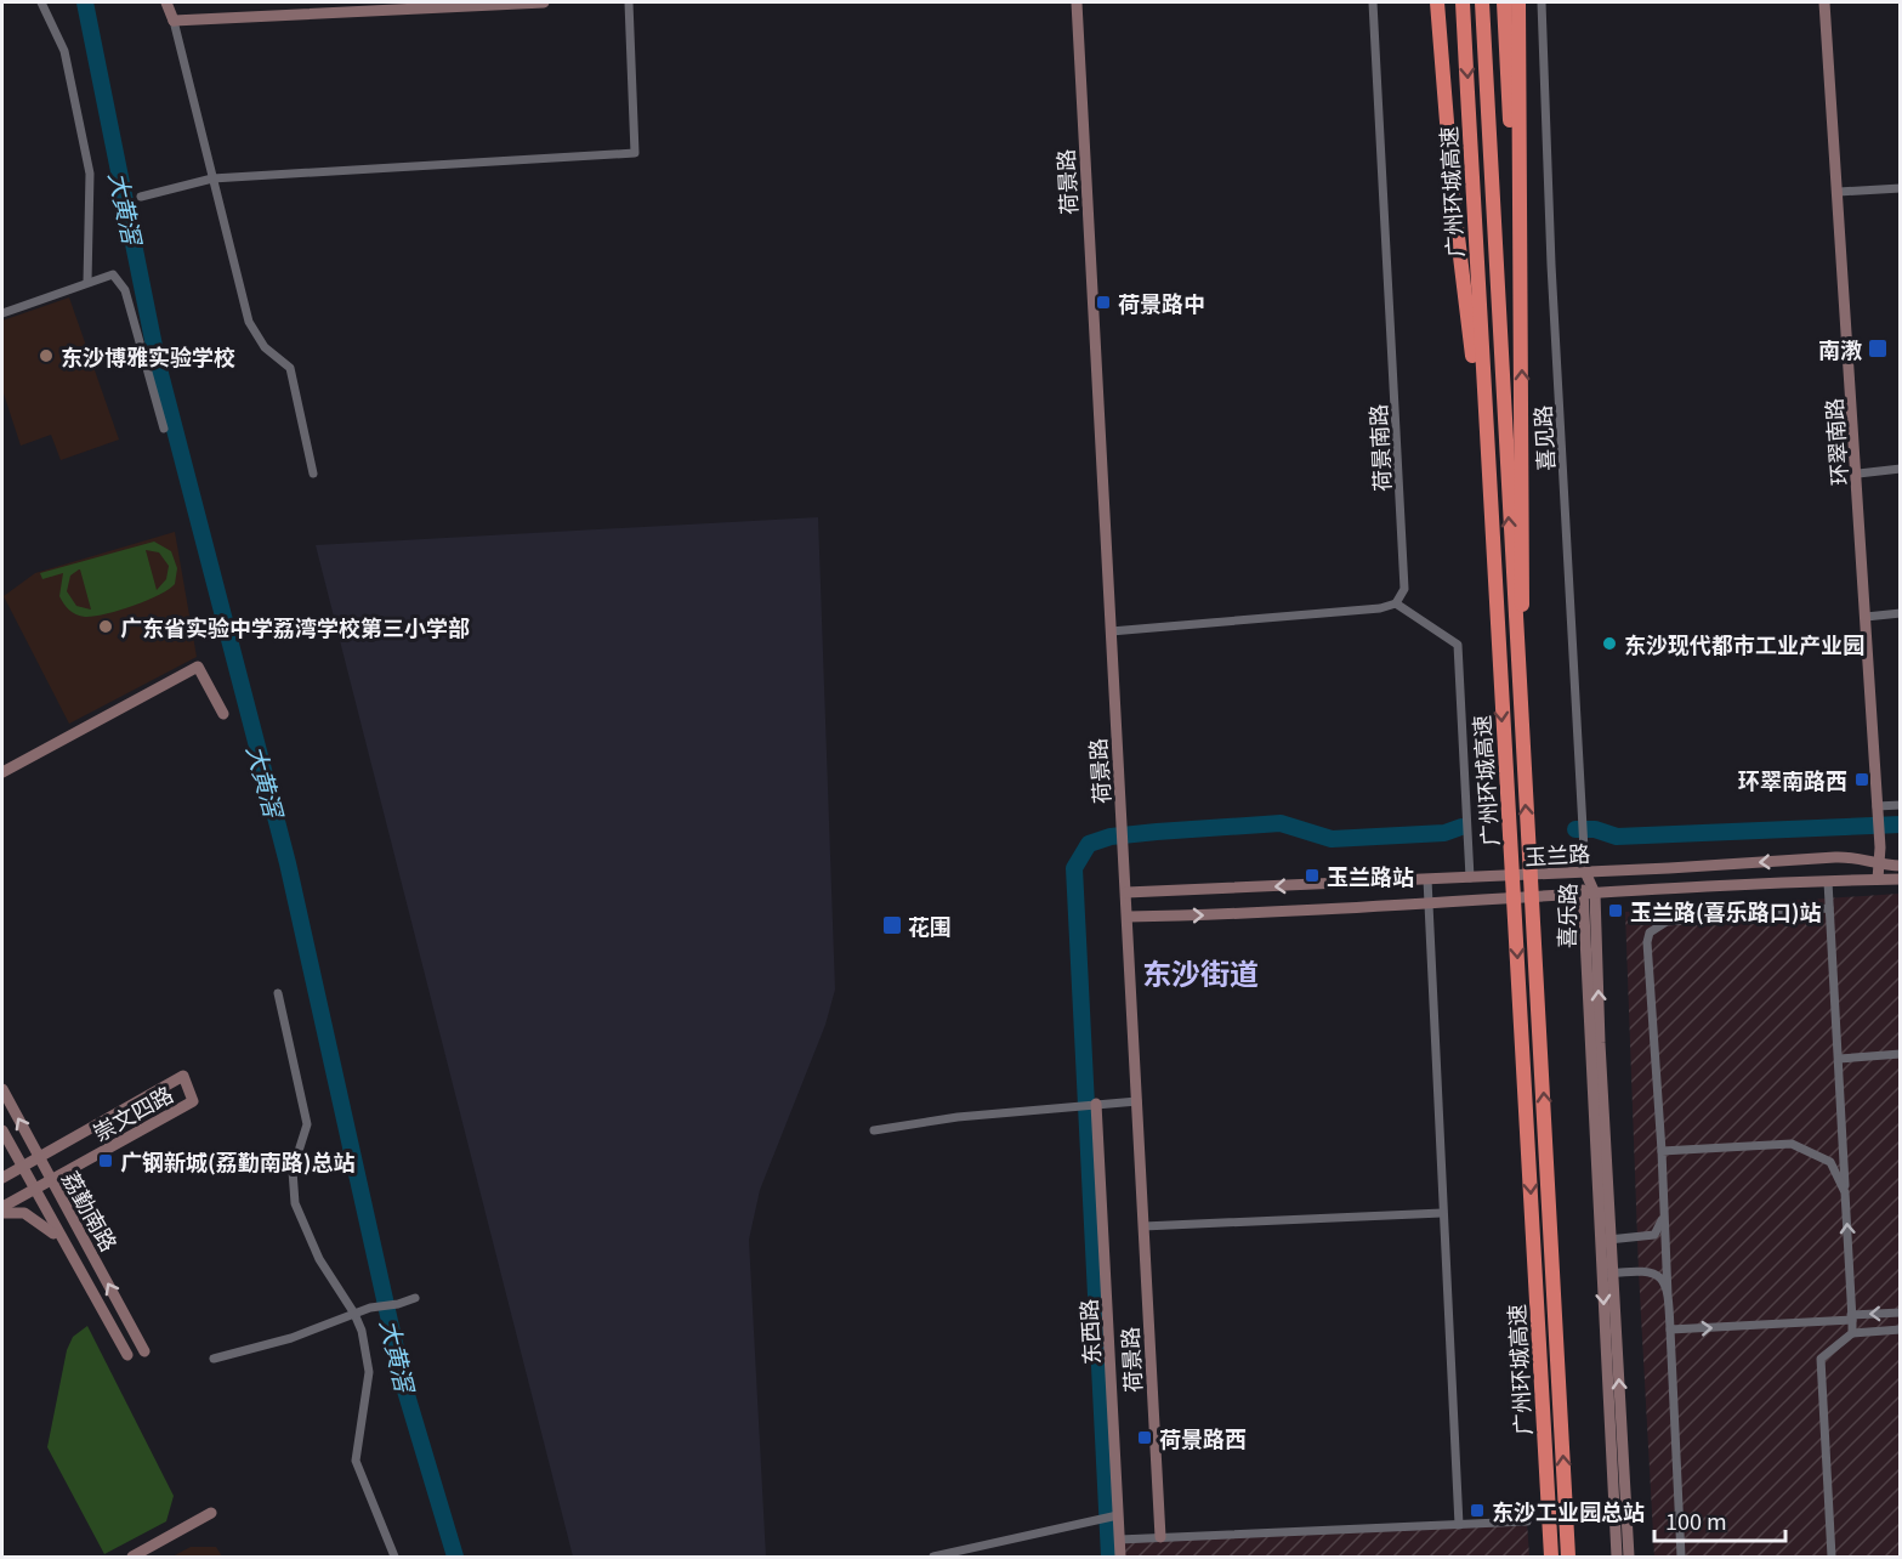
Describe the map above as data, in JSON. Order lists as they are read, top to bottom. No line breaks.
{"streets":{"highway":["广州环城高速"],"street":["荷景路","喜见路","环翠南路","荷景南路","玉兰路","喜乐路","崇文四路","荔勤南路","东西路"]},"crossings":[["荷景路","玉兰路"],["喜见路","玉兰路"],["喜见路","喜乐路"],["环翠南路","玉兰路"],["玉兰路","喜乐路"],["崇文四路","荔勤南路"]],"districts":["东沙街道"],"water":["大黄滘"],"places":{"transit":["荷景路中","南漖","环翠南路西","玉兰路站","玉兰路(喜乐路口)站","花围","广钢新城(荔勤南路)总站","荷景路西","东沙工业园总站"],"other":["东沙博雅实验学校","广东省实验中学荔湾学校第三小学部","东沙现代都市工业产业园"]},"scale_bar":"100 m"}
